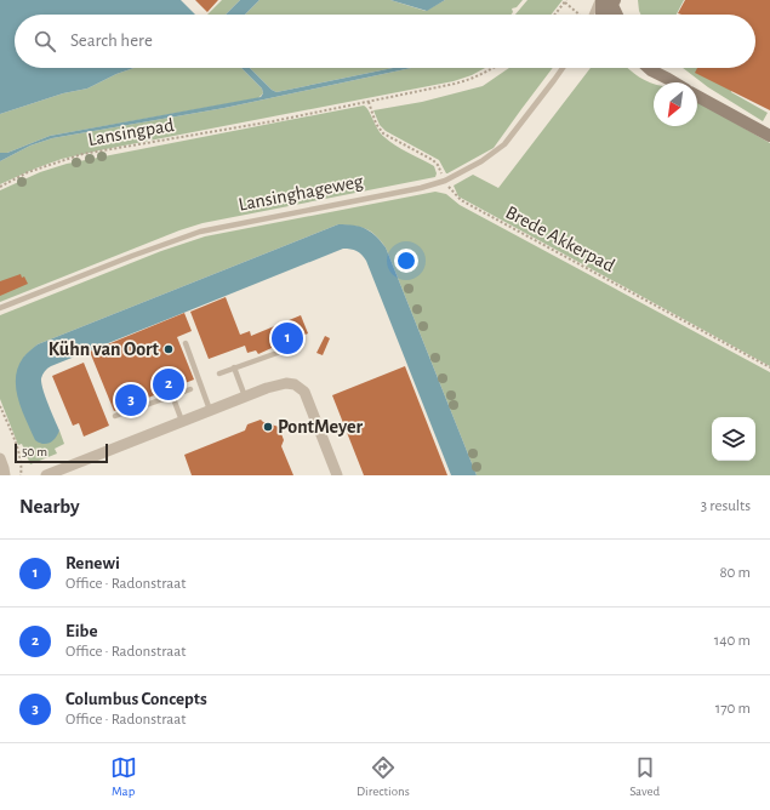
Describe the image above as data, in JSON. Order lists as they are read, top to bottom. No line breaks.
{"streets":{"lane":["Lansinghageweg"],"path":["Lansingpad","Brede Akkerpad"]},"crossings":[["Lansingpad","Brede Akkerpad"],["Lansinghageweg","Brede Akkerpad"]],"places":["Kühn van Oort","PontMeyer"],"scale_bar":"50 m","north":"bottom left","page":{"search":"Search here","pins":["1","2","3"],"scale":"50 m","heading":["Nearby","3 results"],"list":[{"mark":"1","name":"Renewi","note":"Office · Radonstraat","value":"80 m"},{"mark":"2","name":"Eibe","note":"Office · Radonstraat","value":"140 m"},{"mark":"3","name":"Columbus Concepts","note":"Office · Radonstraat","value":"170 m"}],"nav":["Map","Directions","Saved"]}}
